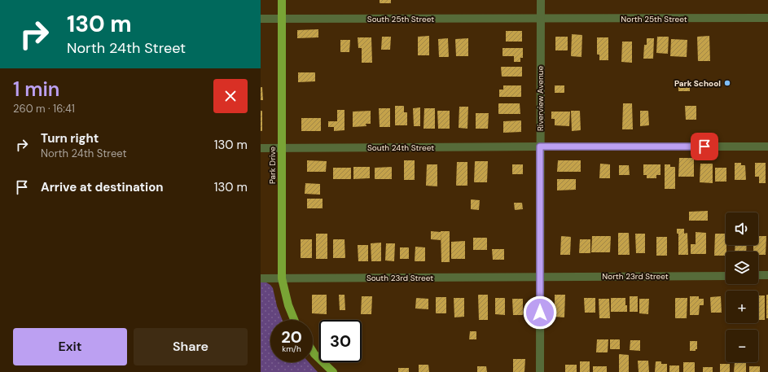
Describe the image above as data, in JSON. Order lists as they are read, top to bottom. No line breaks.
{"streets":{"main road":["Park Drive"],"street":["South 25th Street","North 25th Street","Riverview Avenue","South 24th Street","North 23rd Street","South 23rd Street"]},"crossings":[["South 25th Street","North 25th Street"],["South 25th Street","Riverview Avenue"],["South 25th Street","Park Drive"],["North 25th Street","Riverview Avenue"],["Riverview Avenue","South 24th Street"],["Riverview Avenue","North 23rd Street"],["Riverview Avenue","South 23rd Street"],["South 24th Street","Park Drive"],["Park Drive","South 23rd Street"],["North 23rd Street","South 23rd Street"]],"places":["Park School"],"page":{"turn":["130 m","North 24th Street"],"heading":["1 min","260 m · 16:41"],"list":[{"name":"Turn right","note":"North 24th Street","value":"130 m"},{"name":"Arrive at destination","value":"130 m"}],"map_buttons":["+","−"],"speed":"20 km/h","limit":"30","buttons":["Exit","Share"]}}
